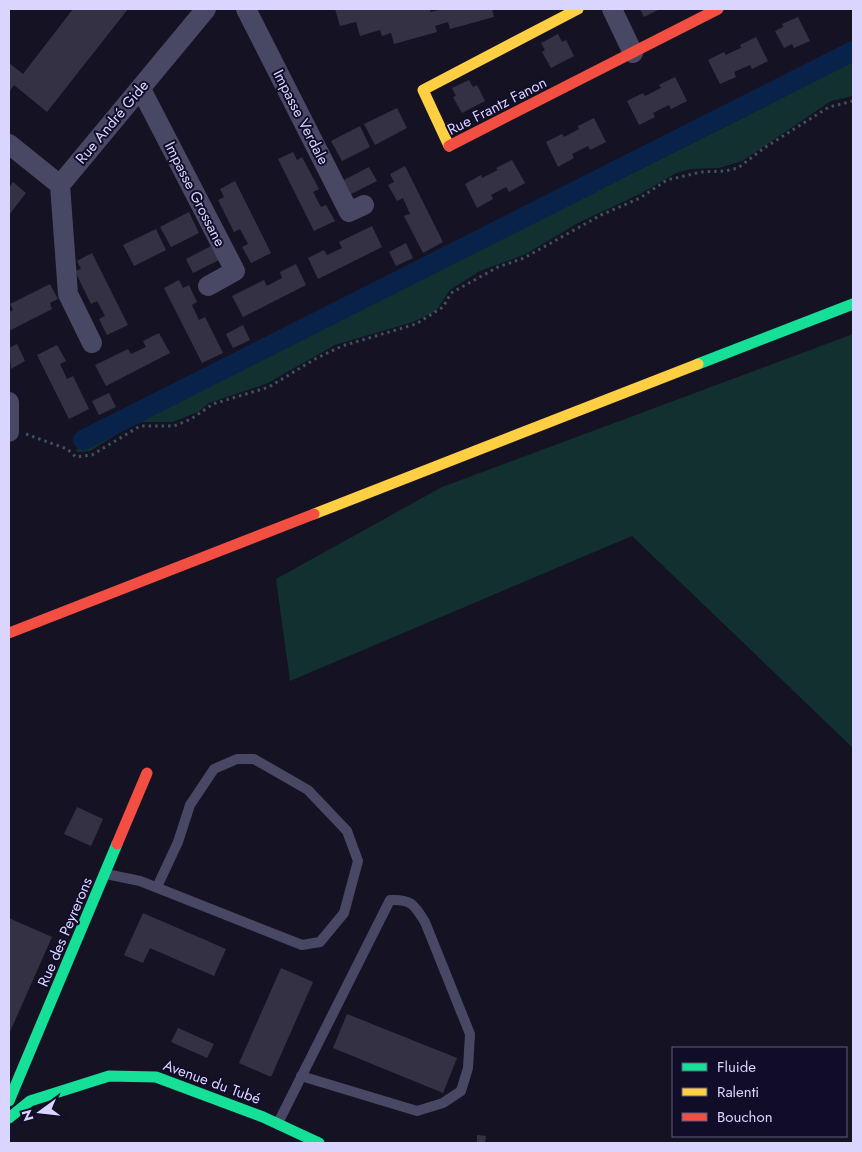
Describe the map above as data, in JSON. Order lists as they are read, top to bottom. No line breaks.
{"streets":{"street":["Rue Frantz Fanon","Impasse Verdale","Rue André Gide","Impasse Grossane","Rue des Peyrerons","Avenue du Tubé"]},"crossings":[["Rue André Gide","Impasse Grossane"]],"legend":["Fluide","Ralenti","Bouchon"],"north":"left"}
